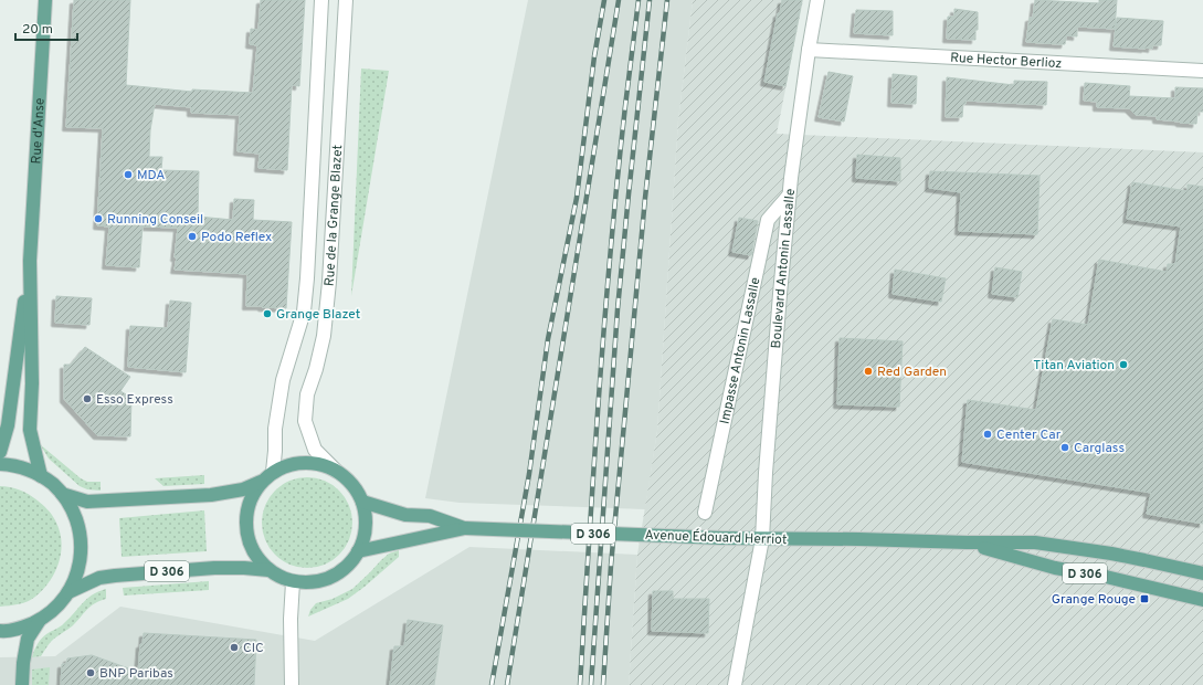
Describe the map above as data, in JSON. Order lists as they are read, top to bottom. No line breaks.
{"streets":{"main road":["Rue d'Anse","D 306","Avenue Édouard Herriot"],"street":["Rue Hector Berlioz","Rue de la Grange Blazet","Boulevard Antonin Lassalle","Impasse Antonin Lassalle"]},"crossings":[["Rue Hector Berlioz","Boulevard Antonin Lassalle"],["Rue de la Grange Blazet","D 306"],["Rue de la Grange Blazet","Avenue Édouard Herriot"],["Boulevard Antonin Lassalle","Impasse Antonin Lassalle"],["Boulevard Antonin Lassalle","Avenue Édouard Herriot"],["D 306","Avenue Édouard Herriot"]],"places":{"other":["MDA","Running Conseil","Podo Reflex","Grange Blazet","Titan Aviation","Red Garden","Esso Express","Center Car","Carglass","CIC","BNP Paribas"],"transit":["Grange Rouge"]},"scale_bar":"20 m"}
